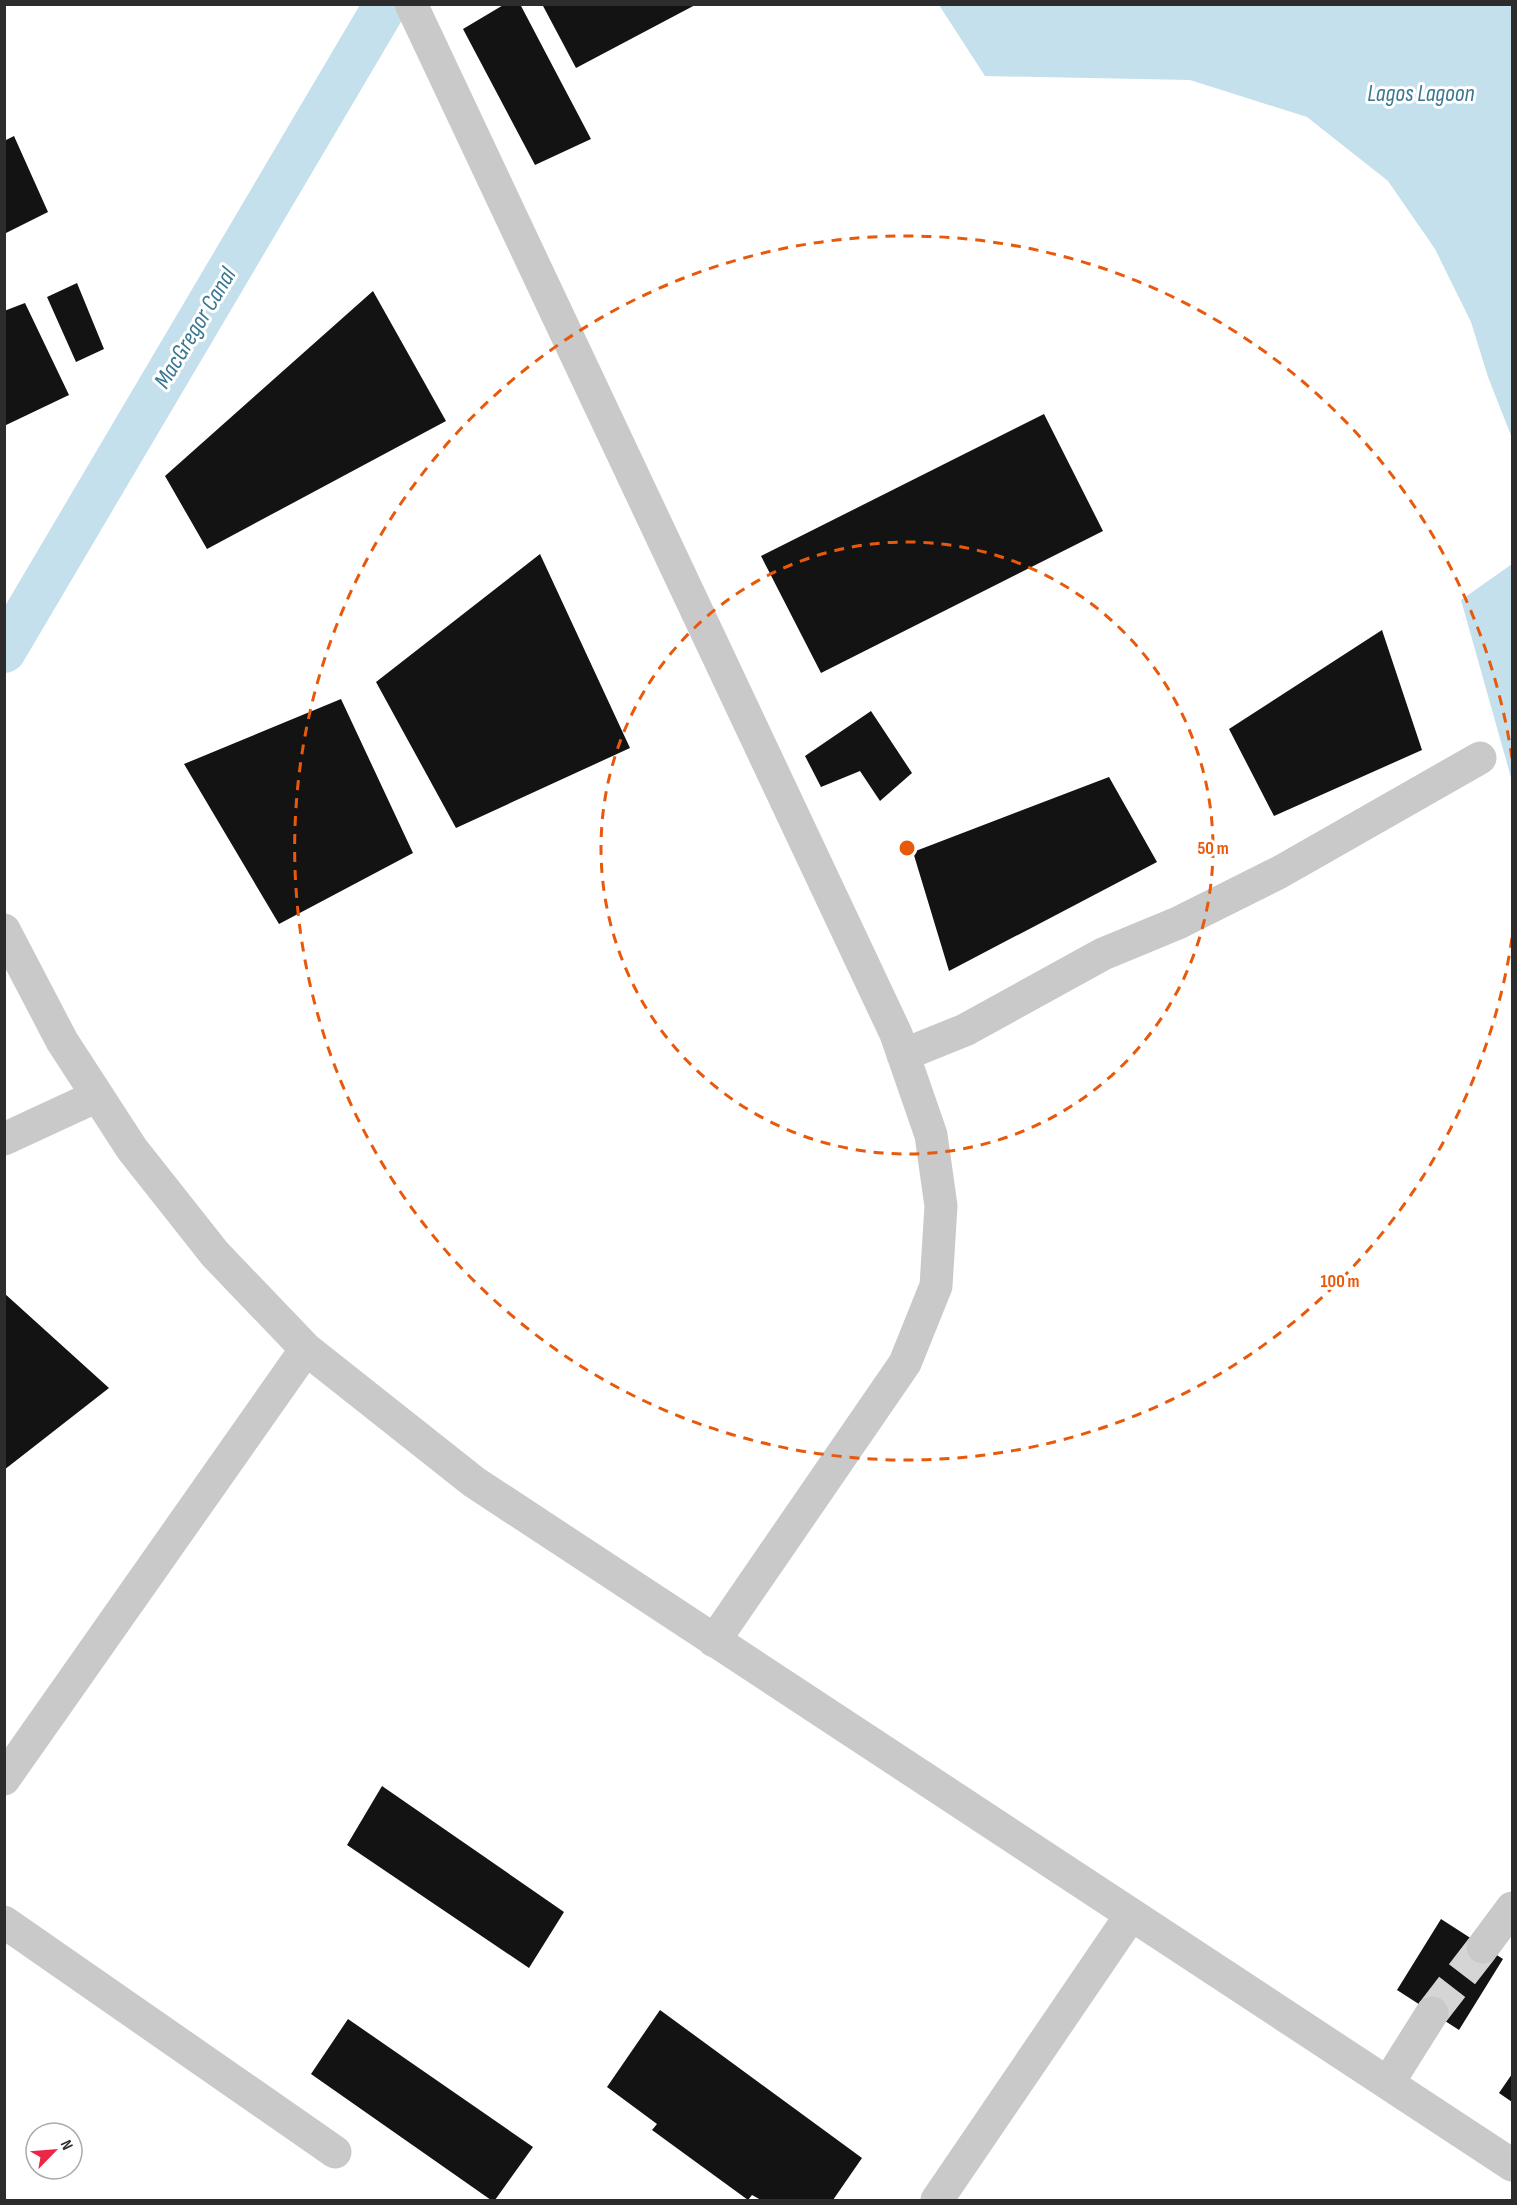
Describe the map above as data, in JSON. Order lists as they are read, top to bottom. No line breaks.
{"water":["Lagos Lagoon","MacGregor Canal"],"north":"top right","rings":["50 m","100 m"]}
